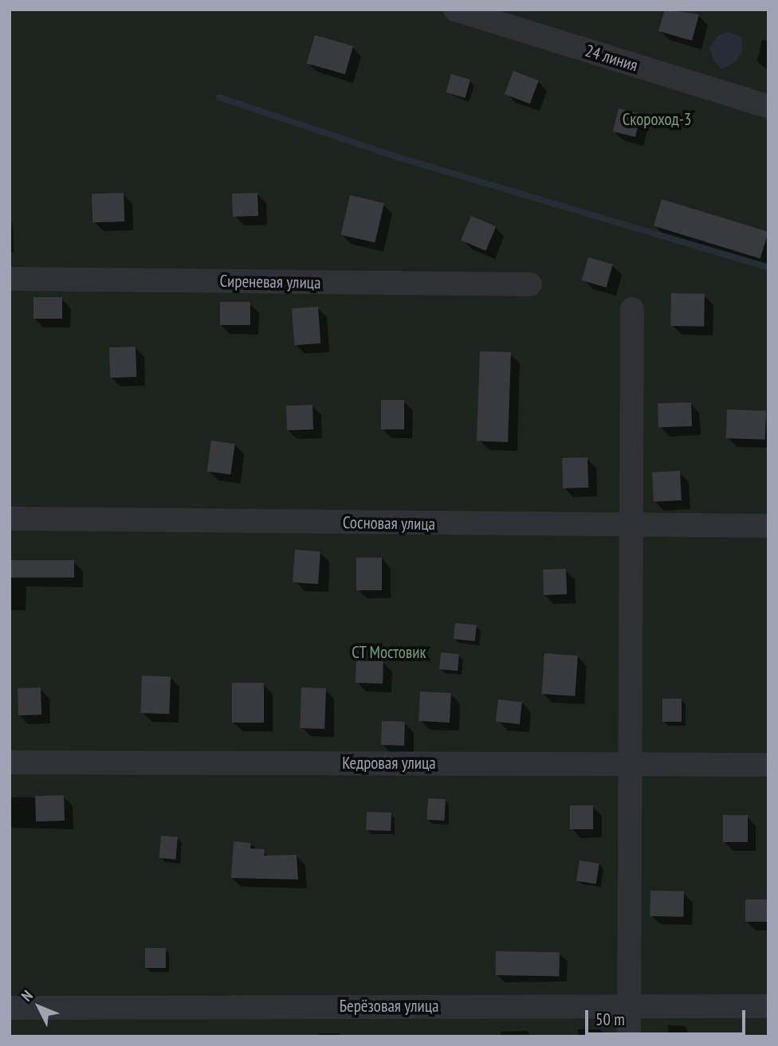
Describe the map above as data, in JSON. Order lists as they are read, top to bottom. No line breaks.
{"streets":{"street":["24 линия","Сиреневая улица","Сосновая улица","Кедровая улица","Берёзовая улица"]},"parks":["Скороход-3","СТ Мостовик"],"scale_bar":"50 m","north":"top left"}
